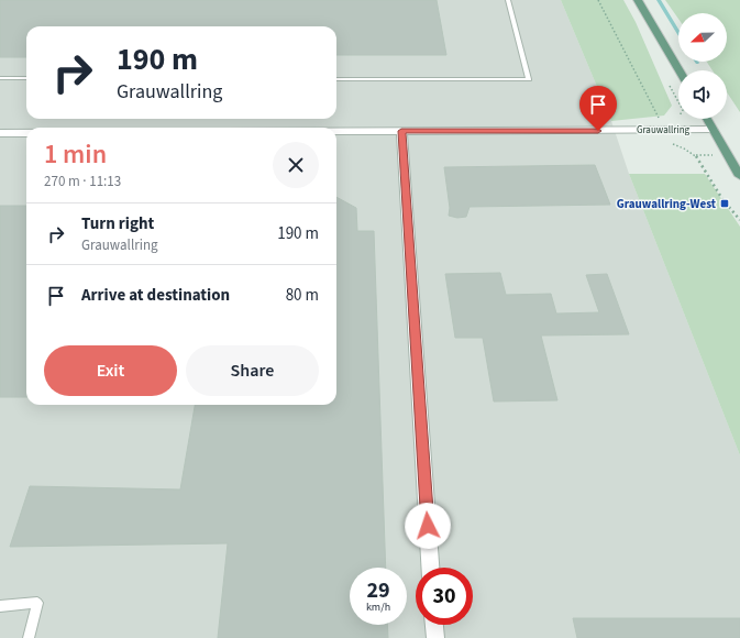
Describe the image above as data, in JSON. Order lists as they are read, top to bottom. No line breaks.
{"streets":{"street":["Grauwallring"]},"places":{"transit":["Grauwallring-West"]},"north":"left","page":{"turn":["190 m","Grauwallring"],"heading":["1 min","270 m · 11:13"],"list":[{"name":"Turn right","note":"Grauwallring","value":"190 m"},{"name":"Arrive at destination","value":"80 m"}],"buttons":["Exit","Share"],"speed":"29 km/h","limit":"30"}}
